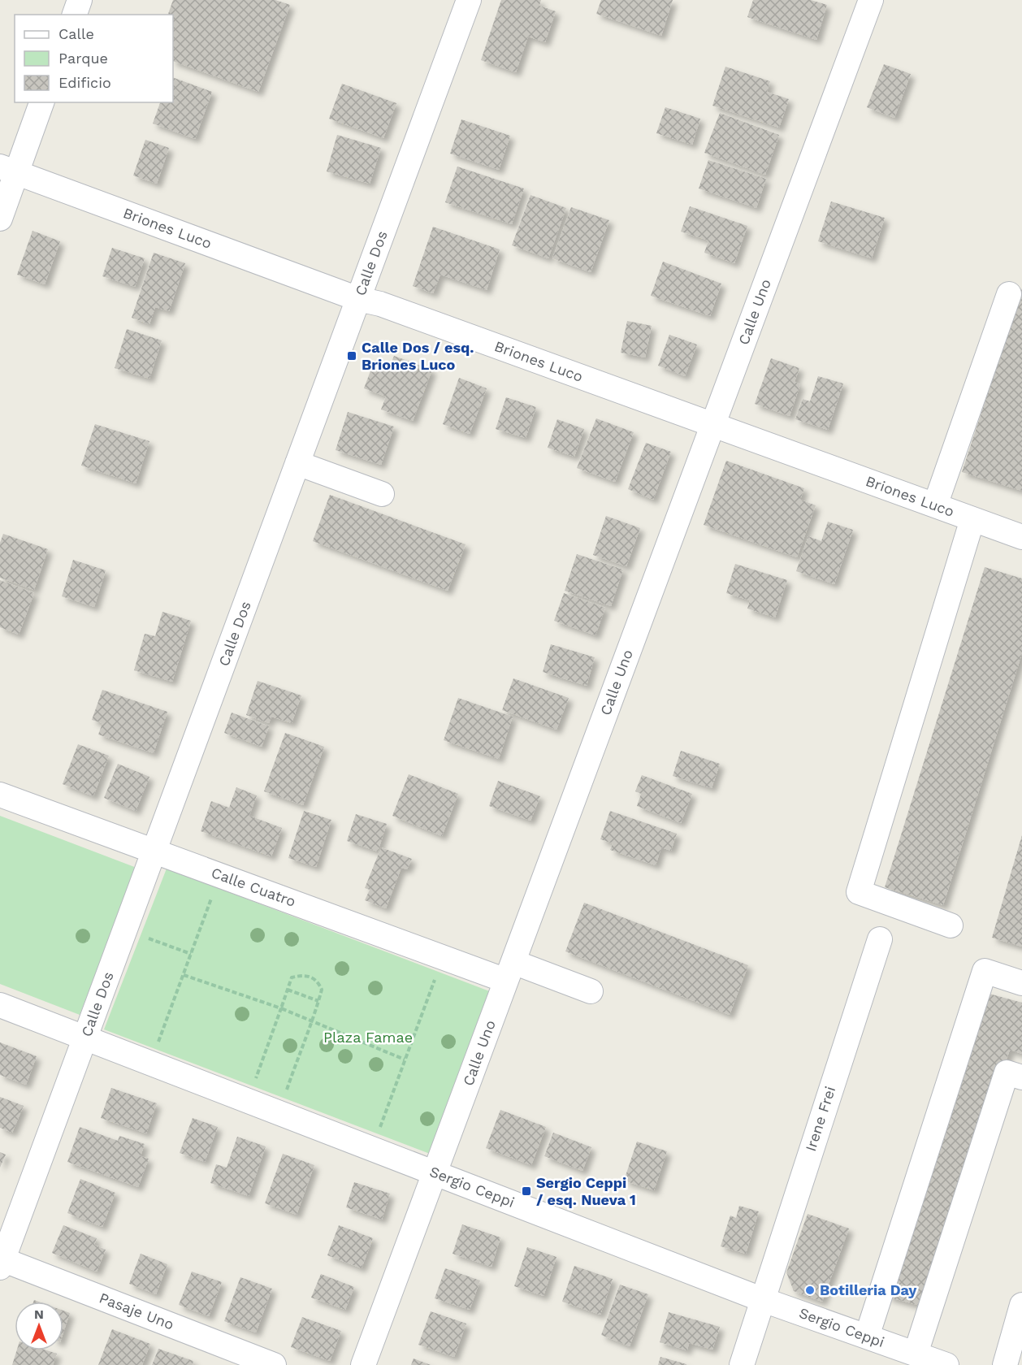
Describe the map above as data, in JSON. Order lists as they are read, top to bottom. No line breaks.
{"streets":{"street":["Briones Luco","Calle Dos","Calle Uno","Calle Cuatro","Irene Frei","Sergio Ceppi","Pasaje Uno"]},"crossings":[["Briones Luco","Calle Dos"],["Briones Luco","Calle Uno"],["Calle Dos","Calle Cuatro"],["Calle Dos","Sergio Ceppi"],["Calle Dos","Pasaje Uno"],["Calle Uno","Calle Cuatro"],["Calle Uno","Sergio Ceppi"],["Irene Frei","Sergio Ceppi"]],"parks":["Plaza Famae"],"places":{"transit":["Calle Dos / esq. Briones Luco","Sergio Ceppi / esq. Nueva 1"],"other":["Botilleria Day"]},"legend":["Calle","Parque","Edificio"],"north":"top"}
